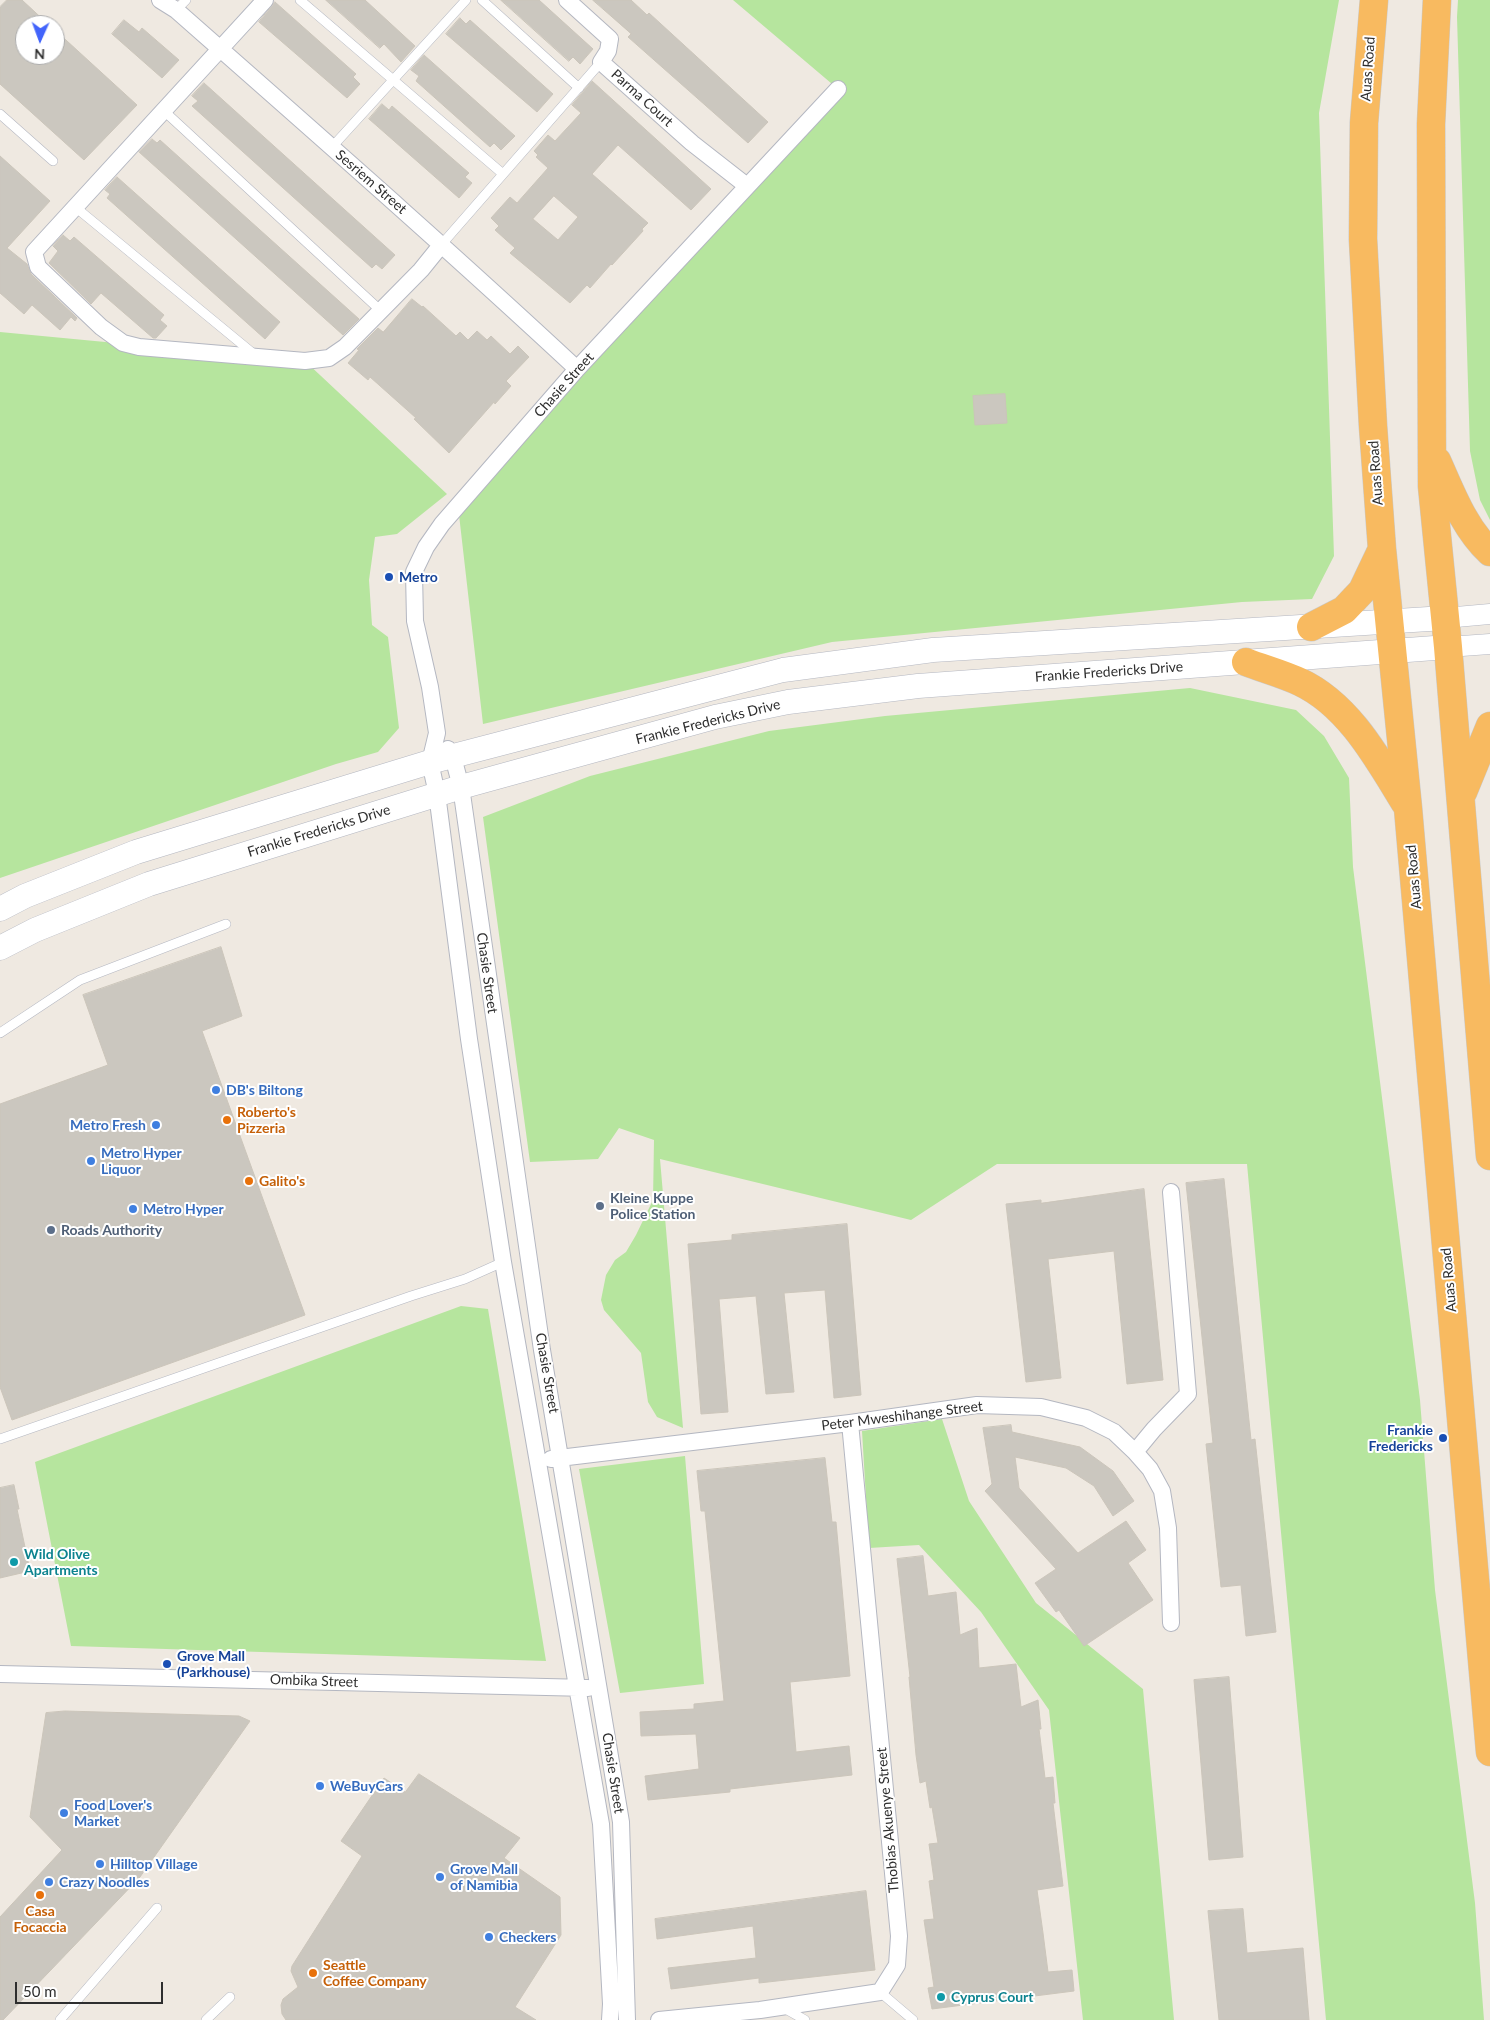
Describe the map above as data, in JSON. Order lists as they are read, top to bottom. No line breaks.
{"streets":{"highway":["Auas Road"],"main road":["Frankie Fredericks Drive"],"street":["Parma Court","Sesriem Street","Chasie Street","Peter Mweshihange Street","Ombika Street","Thobias Akuenye Street"]},"crossings":[["Auas Road","Frankie Fredericks Drive"],["Parma Court","Chasie Street"],["Sesriem Street","Chasie Street"],["Chasie Street","Frankie Fredericks Drive"],["Chasie Street","Peter Mweshihange Street"],["Chasie Street","Ombika Street"],["Peter Mweshihange Street","Thobias Akuenye Street"]],"places":["Metro","DB's Biltong","Roberto's Pizzeria","Metro Fresh","Metro Hyper Liquor","Galito's","Kleine Kuppe Police Station","Metro Hyper","Roads Authority","Frankie Fredericks","Wild Olive Apartments","Grove Mall (Parkhouse)","WeBuyCars","Food Lover's Market","Hilltop Village","Grove Mall of Namibia","Crazy Noodles","Casa Focaccia","Checkers","Seattle Coffee Company","Cyprus Court"],"scale_bar":"50 m","north":"bottom"}
